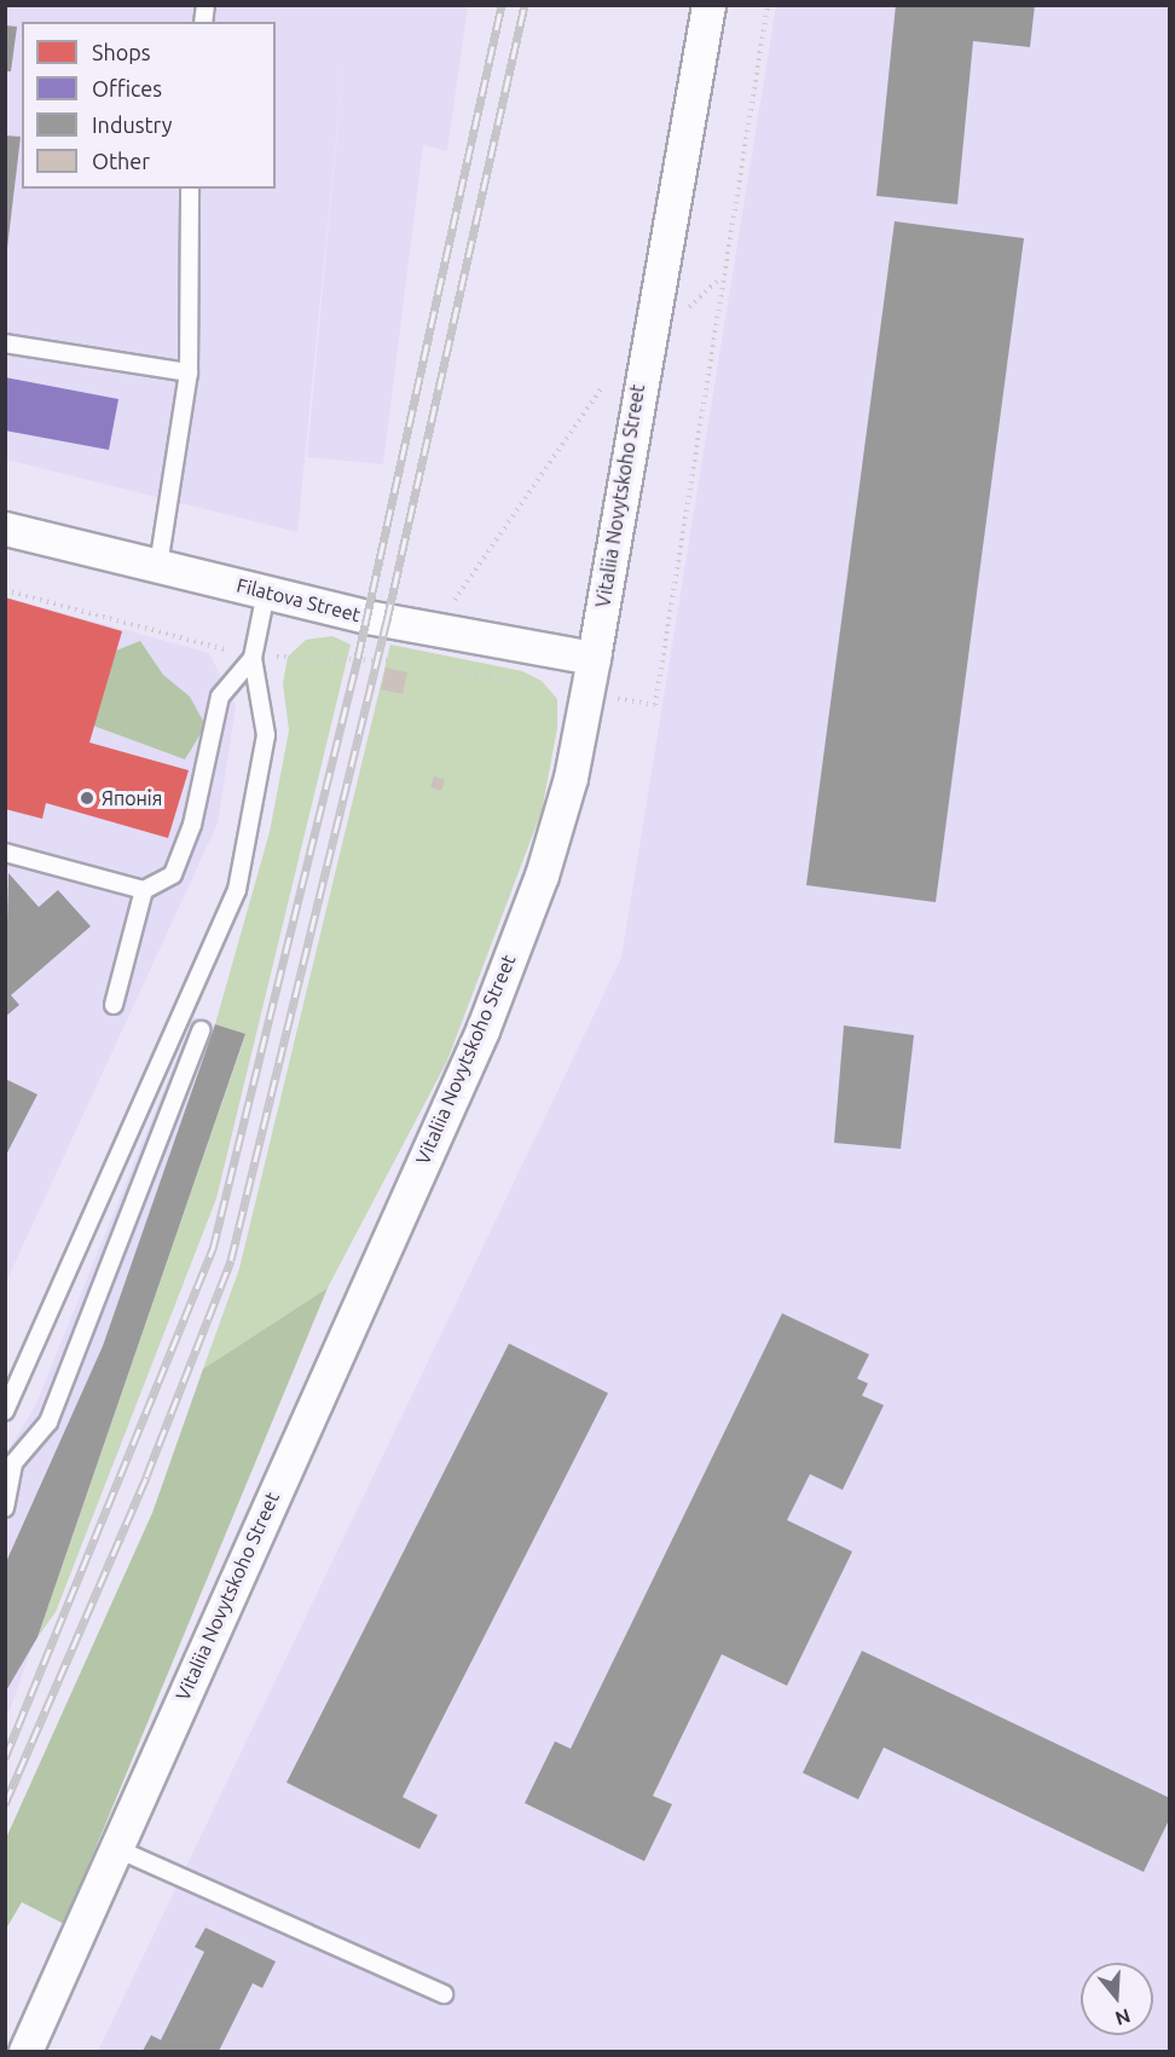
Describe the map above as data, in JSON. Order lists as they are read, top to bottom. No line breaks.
{"streets":{"street":["Vitaliia Novytskoho Street","Filatova Street"]},"crossings":[["Vitaliia Novytskoho Street","Filatova Street"]],"places":["Японія"],"legend":["Shops","Offices","Industry","Other"],"north":"bottom"}
